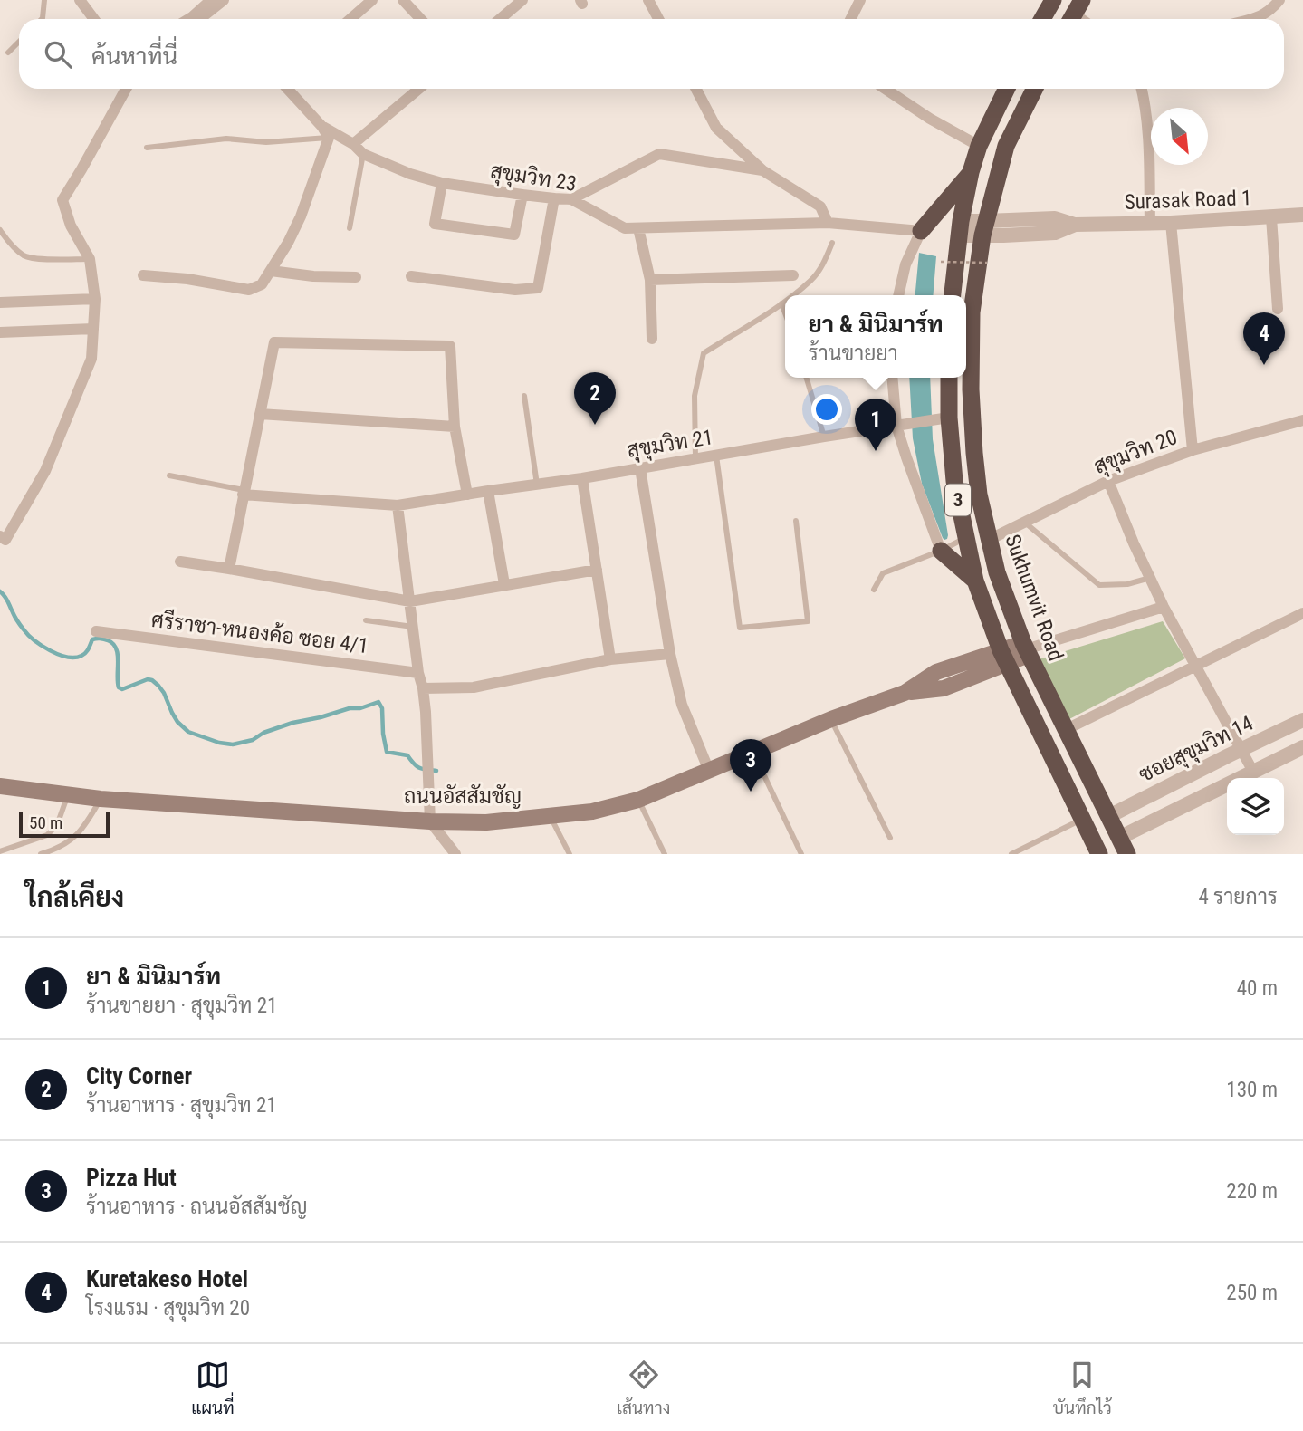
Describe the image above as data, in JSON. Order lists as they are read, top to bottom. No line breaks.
{"streets":{"highway":["3","Sukhumvit Road"],"main road":["ถนนอัสสัมชัญ"],"street":["สุขุมวิท 23","Surasak Road 1","สุขุมวิท 21","สุขุมวิท 20","ศรีราชา-หนองค้อ ซอย 4/1","ซอยสุขุมวิท 14"]},"crossings":[["Surasak Road 1","Sukhumvit Road"],["สุขุมวิท 21","3"],["สุขุมวิท 20","Sukhumvit Road"],["3","ถนนอัสสัมชัญ"],["Sukhumvit Road","ซอยสุขุมวิท 14"],["Sukhumvit Road","ถนนอัสสัมชัญ"]],"scale_bar":"50 m","north":"bottom right","page":{"search":"ค้นหาที่นี่","popup":["ยา & มินิมาร์ท","ร้านขายยา"],"pins":["4","2","1","3"],"scale":"50 m","heading":["ใกล้เคียง","4 รายการ"],"list":[{"mark":"1","name":"ยา & มินิมาร์ท","note":"ร้านขายยา · สุขุมวิท 21","value":"40 m"},{"mark":"2","name":"City Corner","note":"ร้านอาหาร · สุขุมวิท 21","value":"130 m"},{"mark":"3","name":"Pizza Hut","note":"ร้านอาหาร · ถนนอัสสัมชัญ","value":"220 m"},{"mark":"4","name":"Kuretakeso Hotel","note":"โรงแรม · สุขุมวิท 20","value":"250 m"}],"nav":["แผนที่","เส้นทาง","บันทึกไว้"]}}
